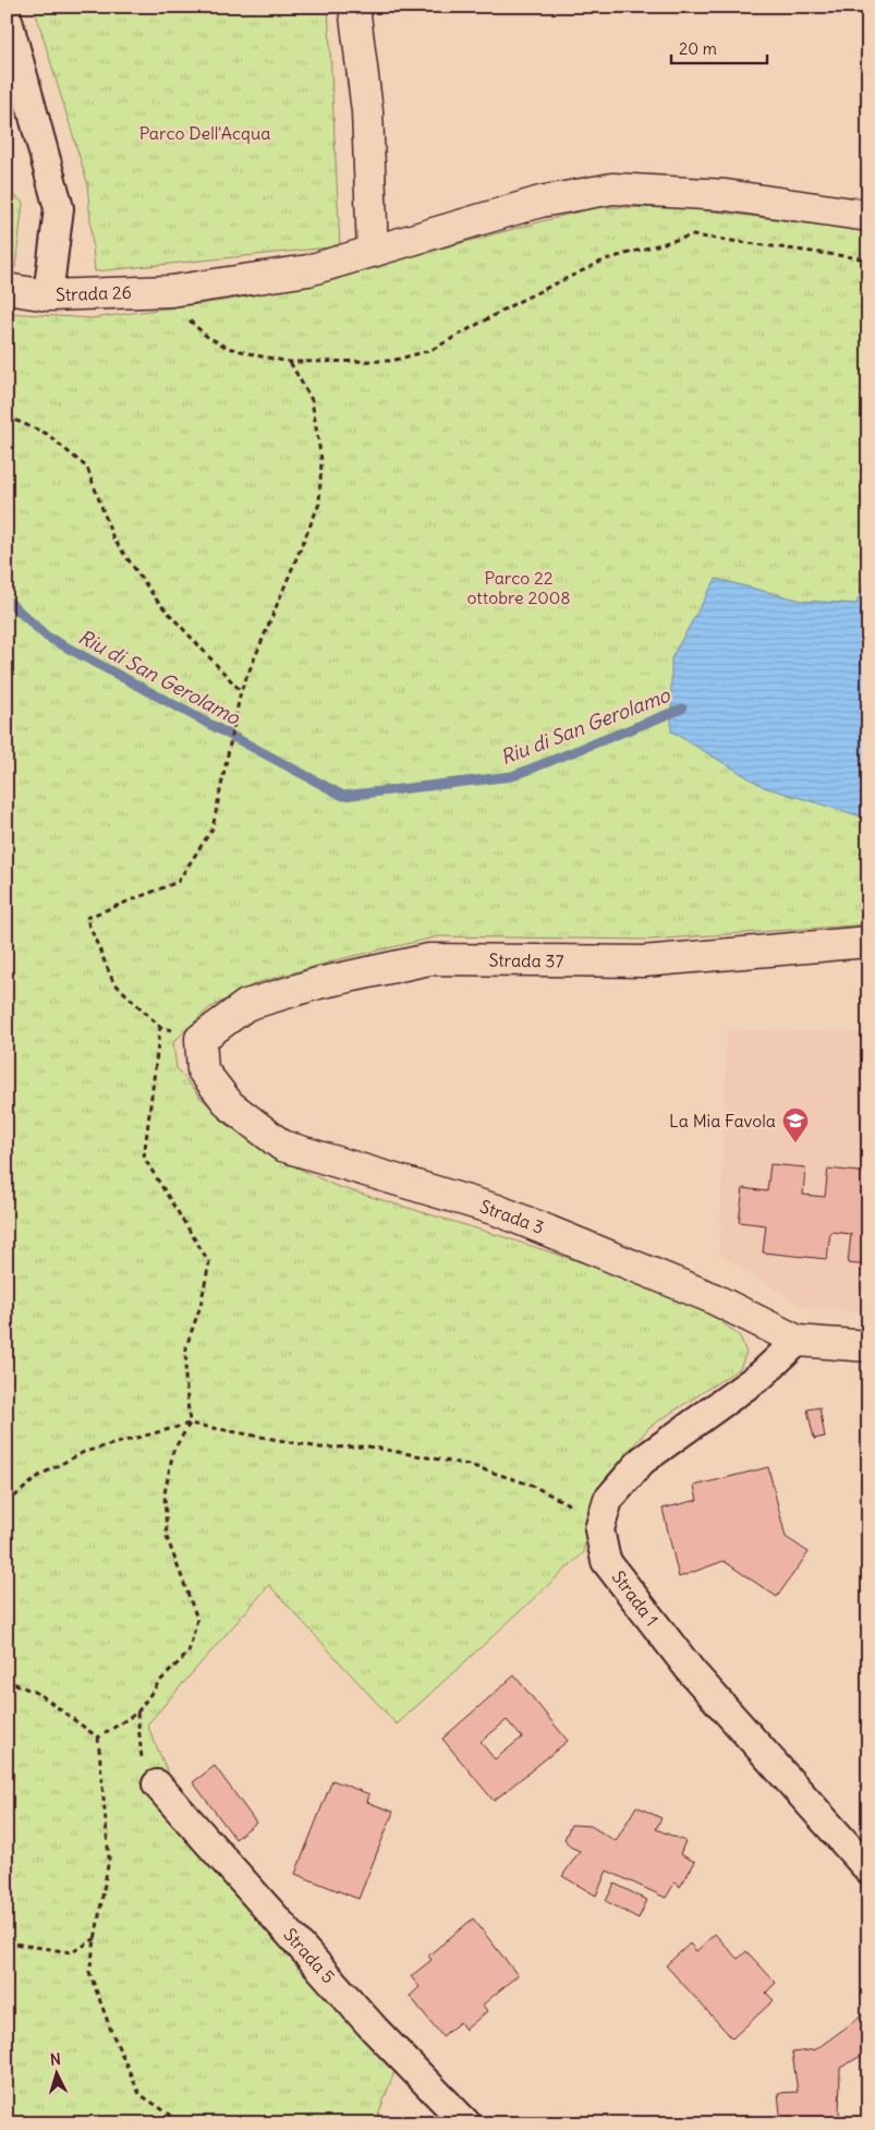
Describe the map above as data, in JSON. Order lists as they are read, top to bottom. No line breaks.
{"streets":{"street":["Strada 26","Strada 37","Strada 3","Strada 1","Strada 5"]},"crossings":[["Strada 37","Strada 3"],["Strada 3","Strada 1"]],"water":["Riu di San Gerolamo"],"parks":["Parco Dell'Acqua","Parco 22 ottobre 2008"],"places":{"school or university":["La Mia Favola"]},"scale_bar":"20 m","north":"top"}
